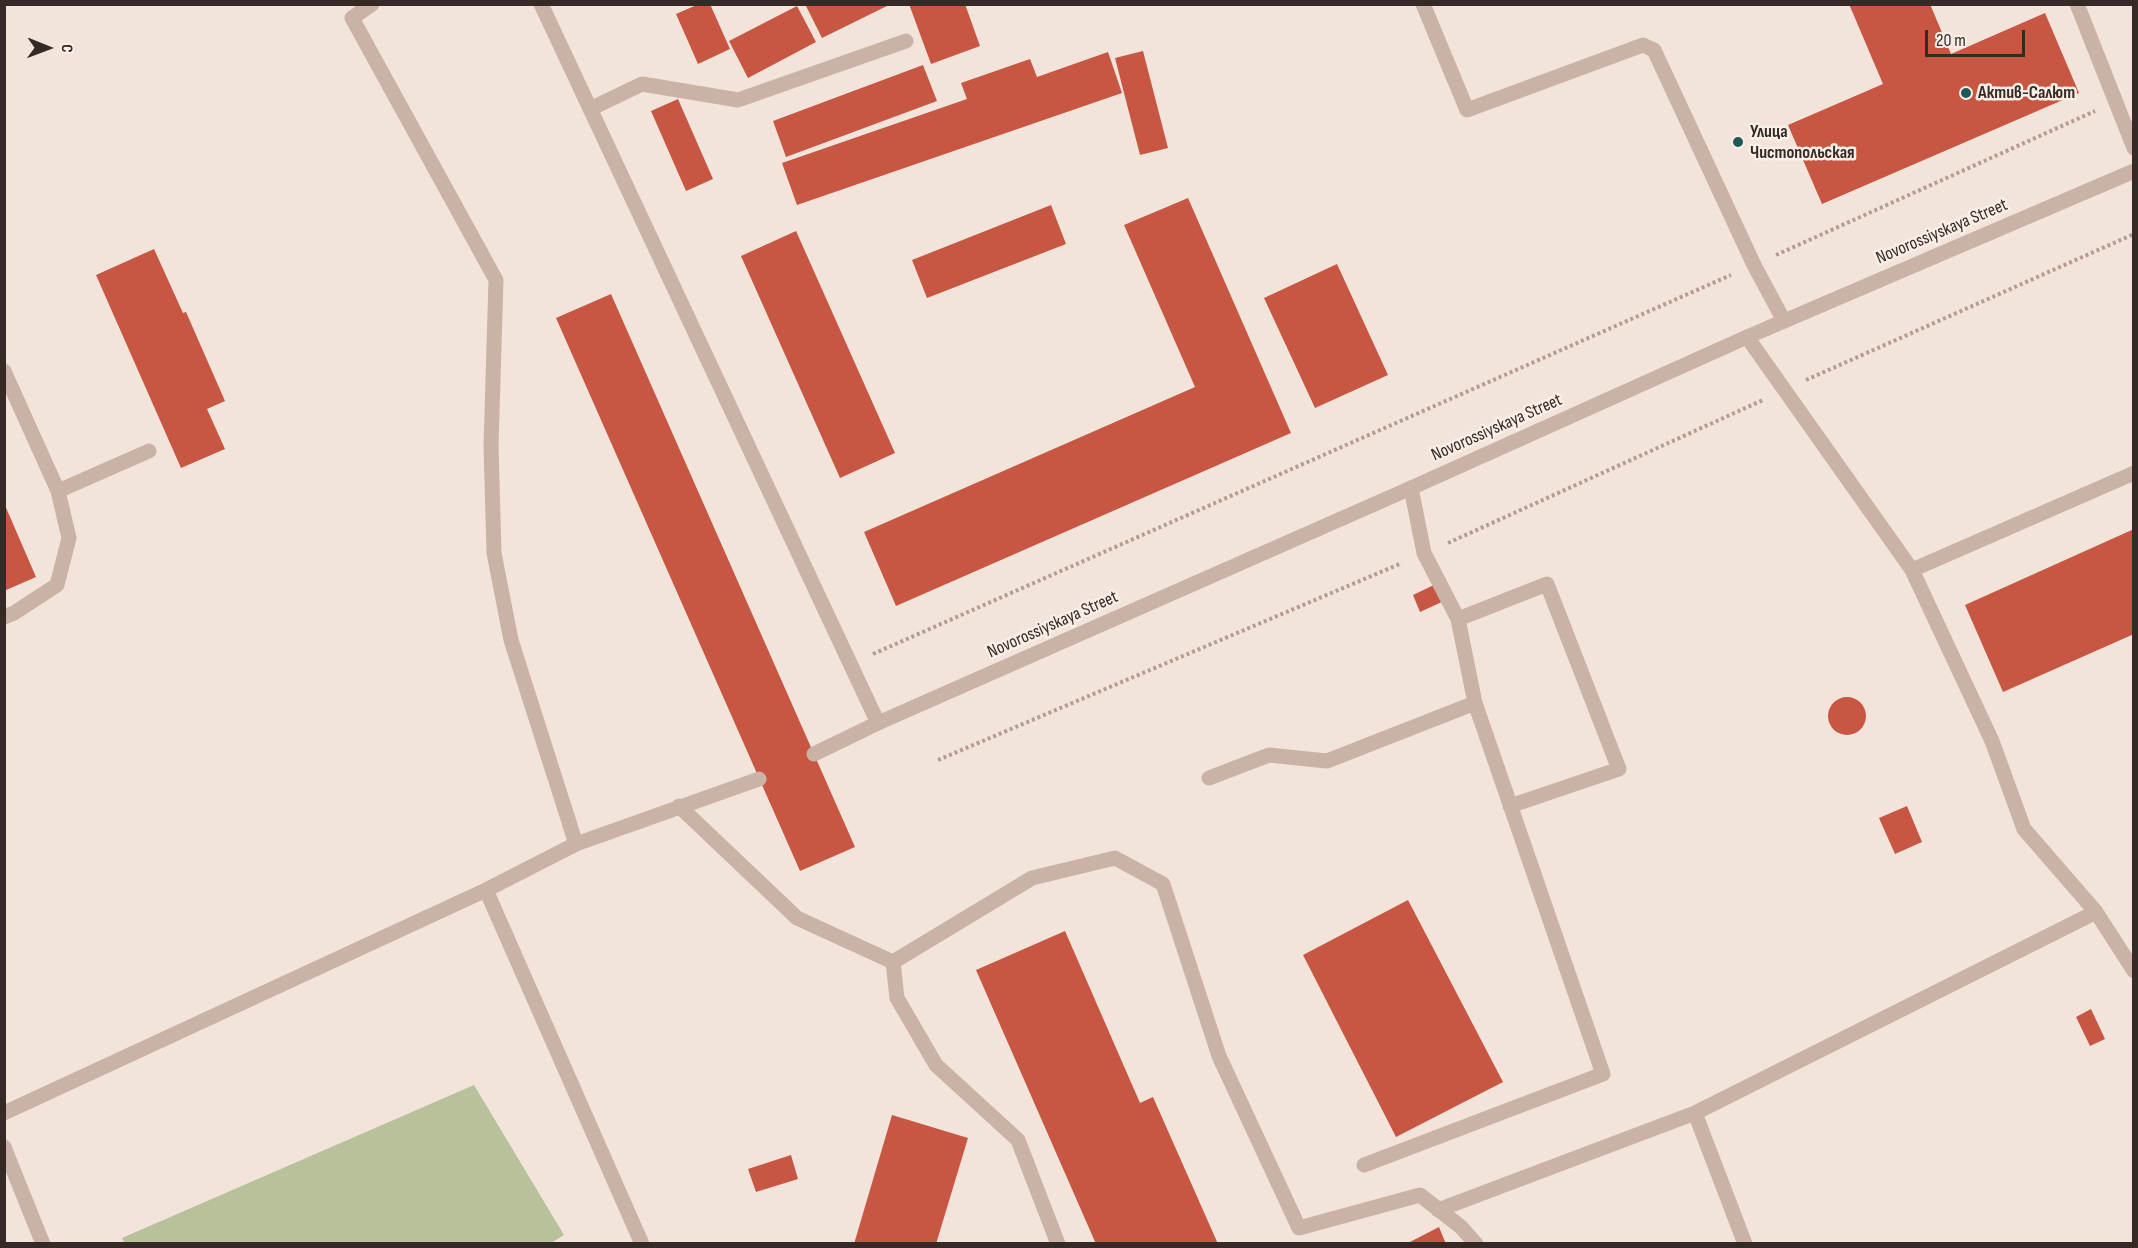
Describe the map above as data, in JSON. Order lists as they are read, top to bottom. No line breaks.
{"streets":{"street":["Novorossiyskaya Street"]},"places":["Актив-Салют","Улица Чистопольская"],"scale_bar":"20 m","north":"right"}
